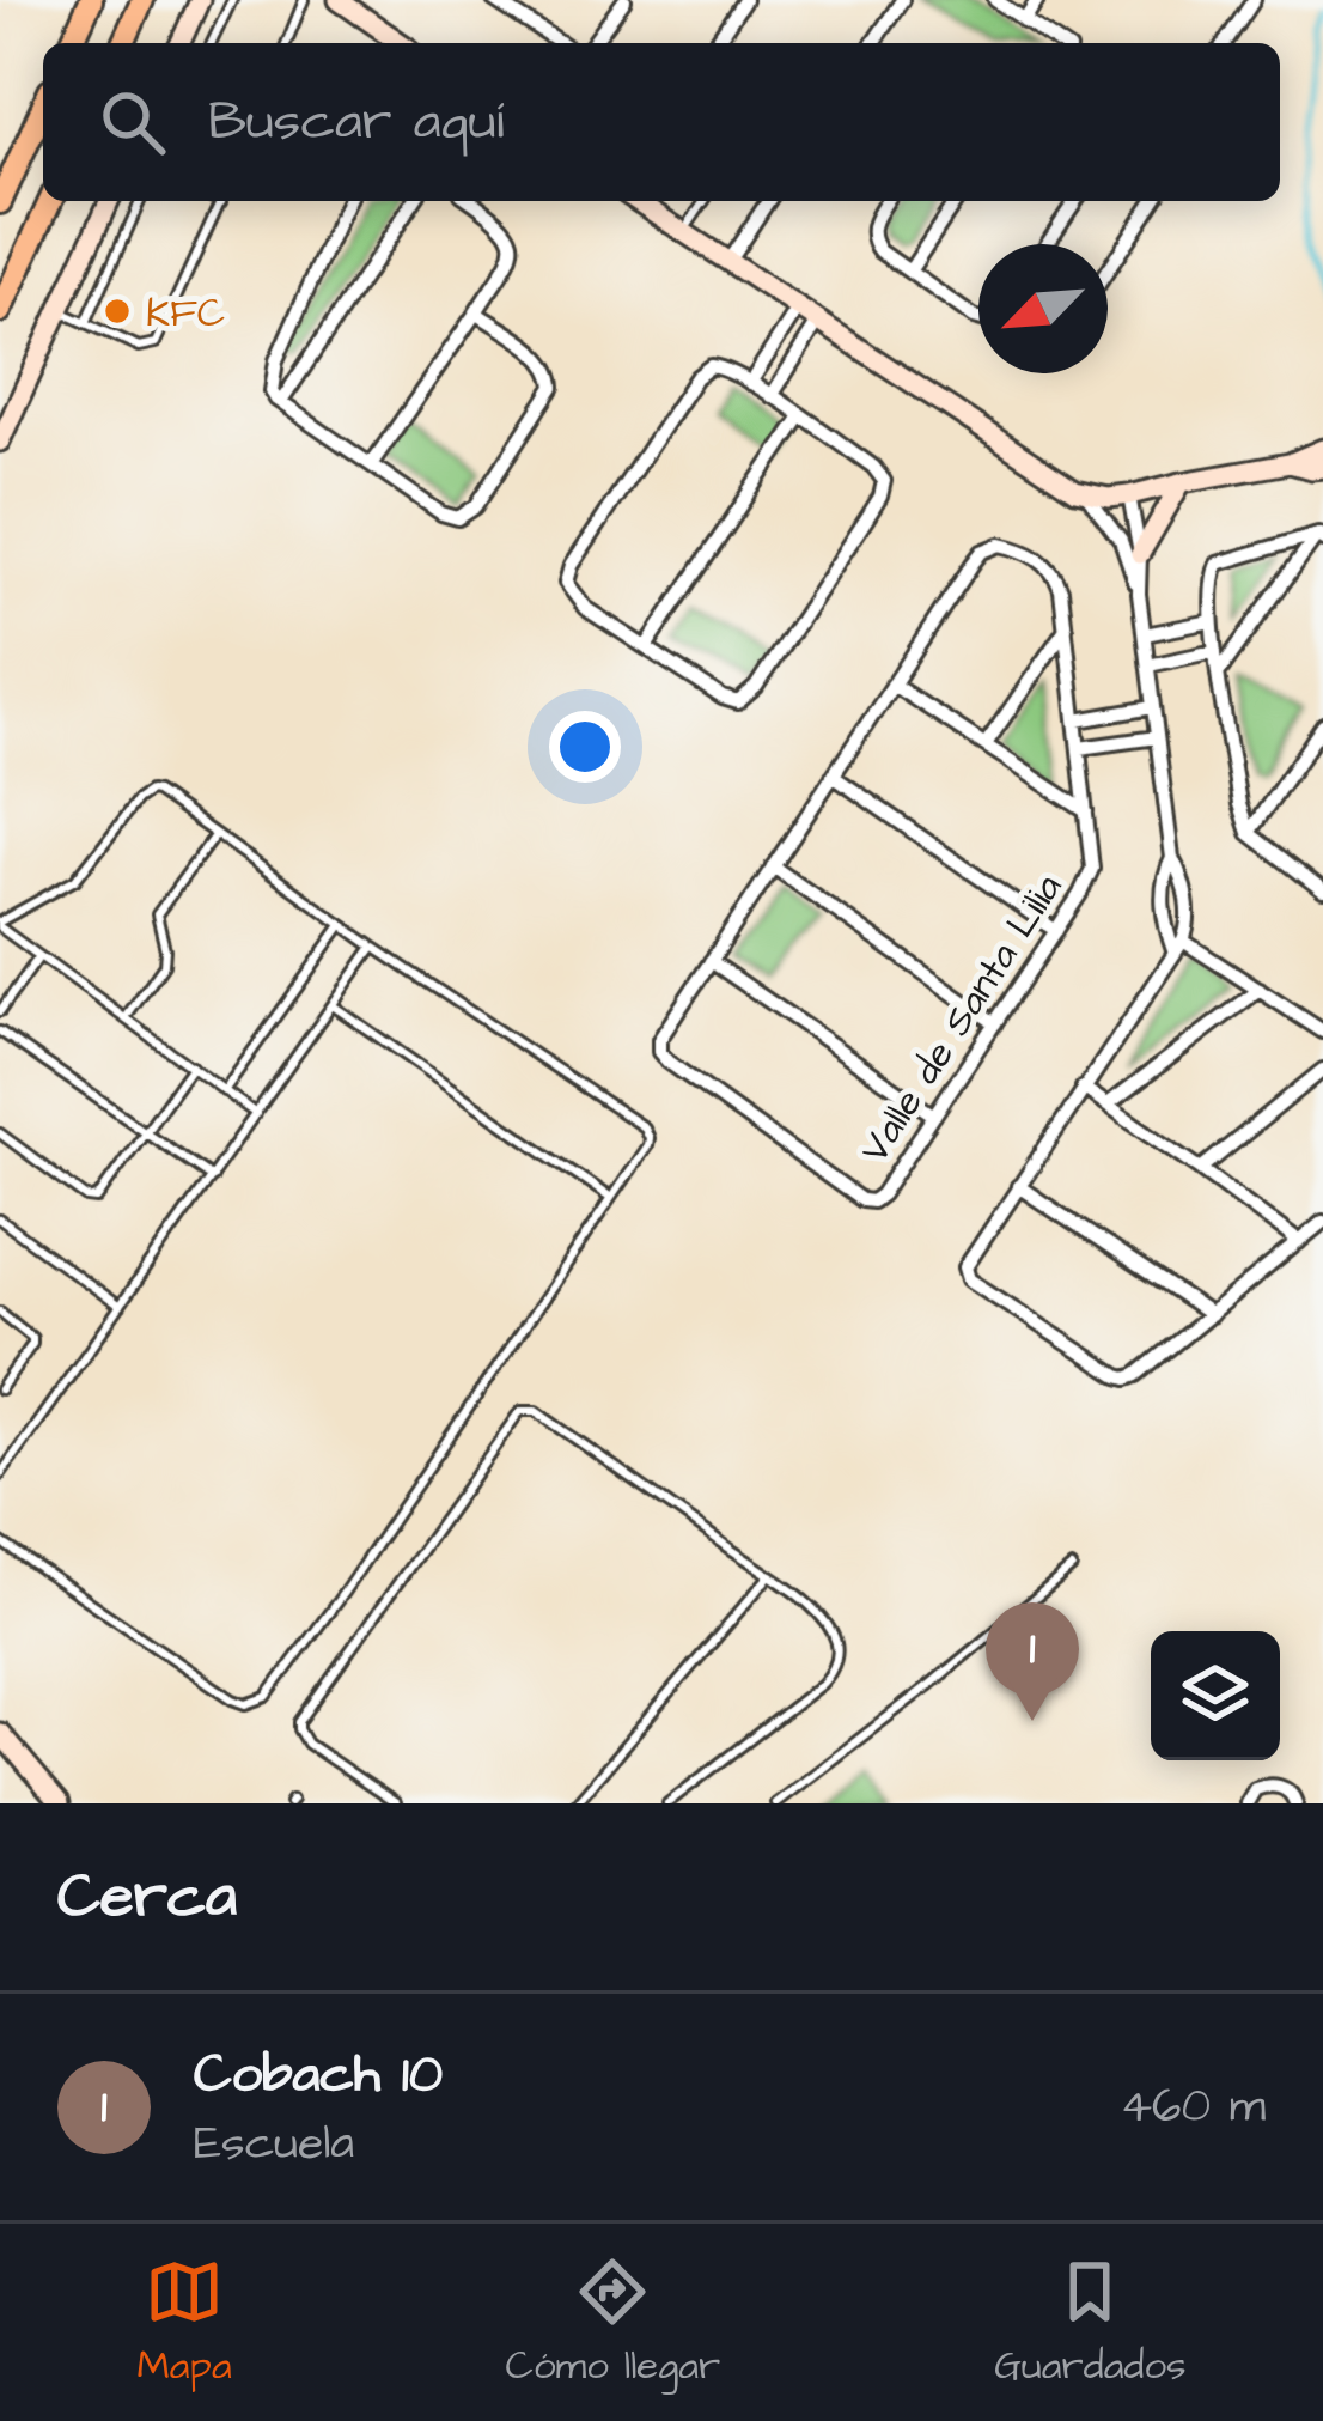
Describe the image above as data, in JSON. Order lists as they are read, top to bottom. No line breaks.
{"streets":{"street":["Valle de Santa Lilia"]},"places":["KFC"],"north":"bottom left","page":{"search":"Buscar aquí","pins":"1","heading":"Cerca","list":[{"mark":"1","name":"Cobach 10","note":"Escuela","value":"460 m"}],"nav":["Mapa","Cómo llegar","Guardados"]}}
